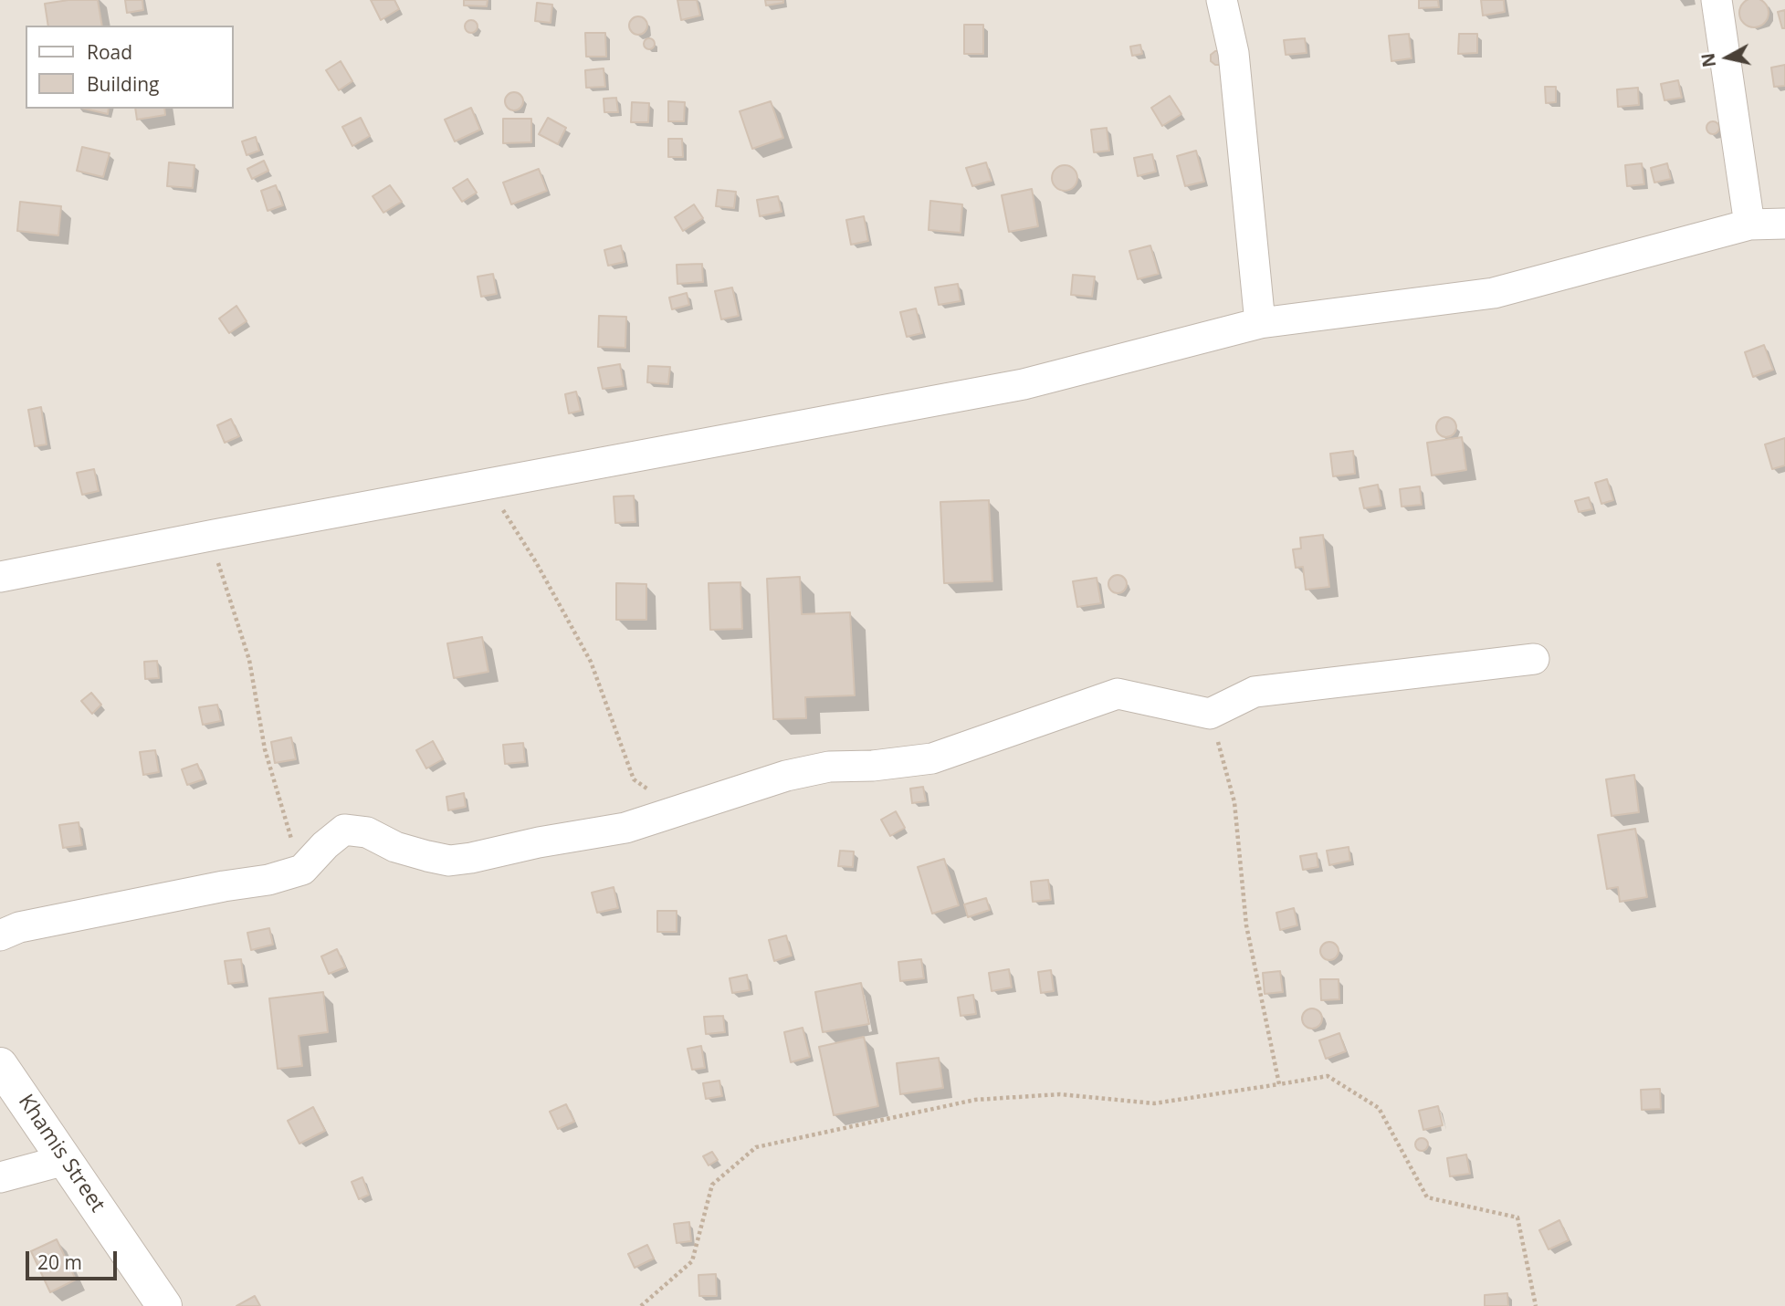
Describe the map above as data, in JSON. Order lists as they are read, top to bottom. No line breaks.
{"streets":{"street":["Khamis Street"]},"legend":["Road","Building"],"scale_bar":"20 m","north":"left"}
